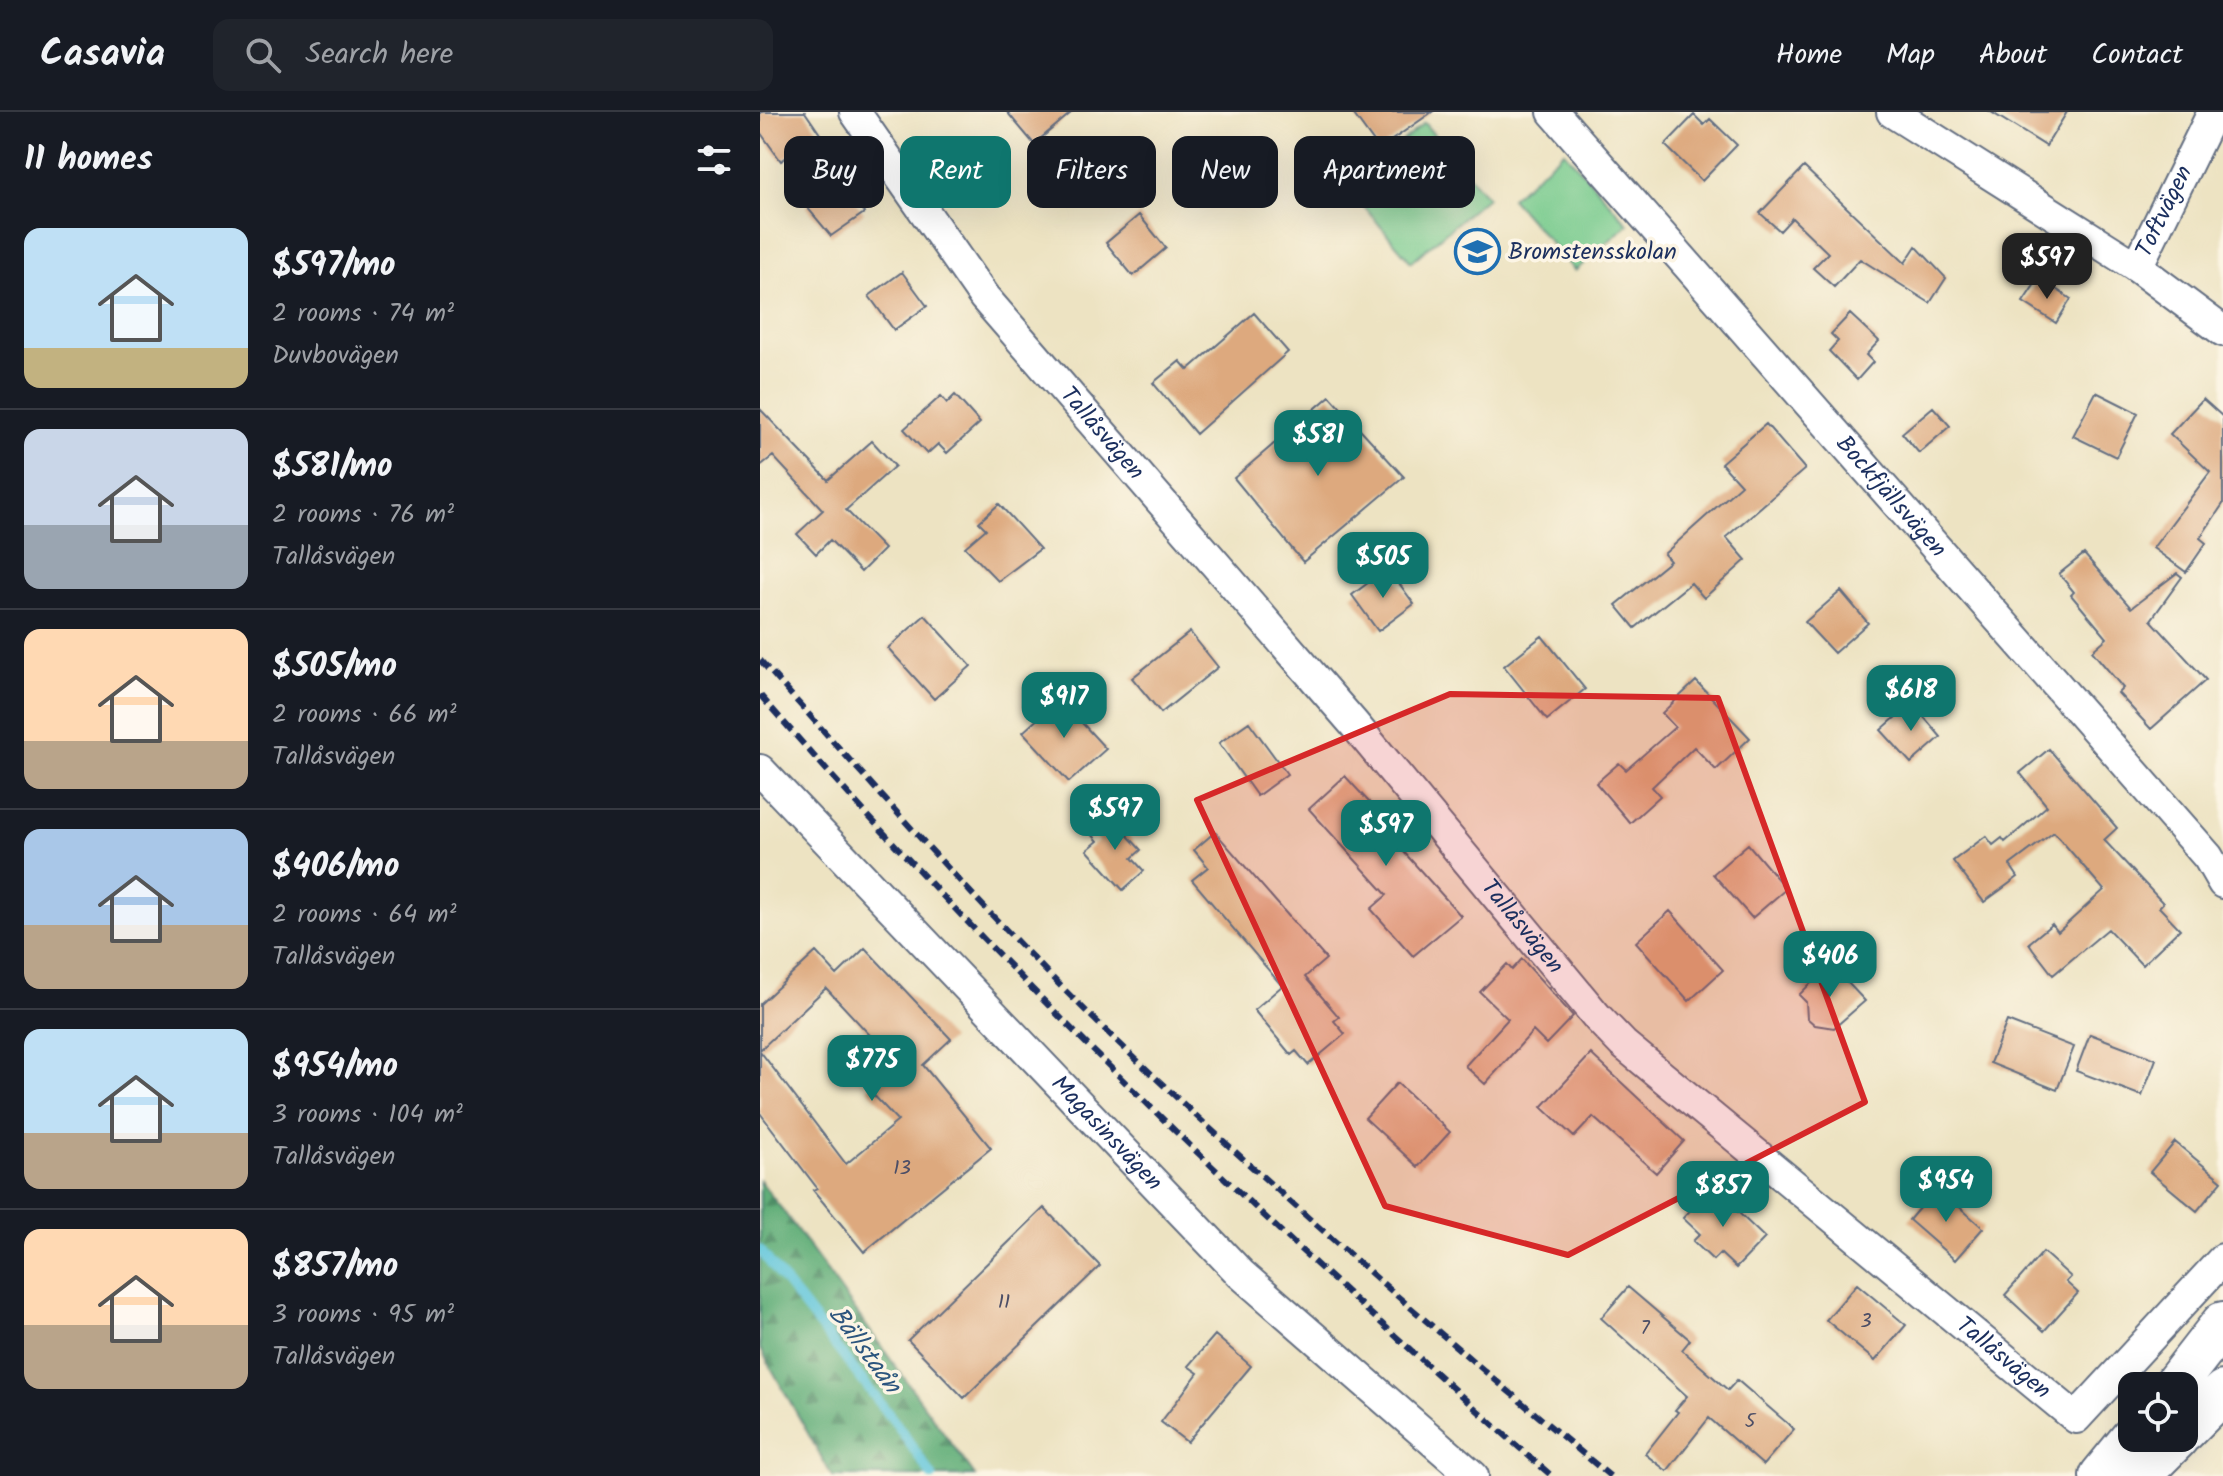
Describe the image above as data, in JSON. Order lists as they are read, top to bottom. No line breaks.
{"streets":{"street":["Toftvägen","Tallåsvägen","Bockfjällsvägen","Magasinsvägen"]},"water":["Bällstaån"],"places":{"school or university":["Bromstensskolan"]},"house_numbers":["13","11","3","7","5"],"page":{"header":"Casavia","search":"Search here","nav":["Home","Map","About","Contact"],"heading":"11 homes","chip":["Buy","Rent","Filters","New","Apartment"],"list":[{"name":"$597/mo","note":"2 rooms · 74 m² · Duvbovägen"},{"name":"$581/mo","note":"2 rooms · 76 m² · Tallåsvägen"},{"name":"$505/mo","note":"2 rooms · 66 m² · Tallåsvägen"},{"name":"$406/mo","note":"2 rooms · 64 m² · Tallåsvägen"},{"name":"$954/mo","note":"3 rooms · 104 m² · Tallåsvägen"},{"name":"$857/mo","note":"3 rooms · 95 m² · Tallåsvägen"}],"price":["$597","$581","$505","$618","$917","$597","$597","$406","$775","$954","$857"]}}
